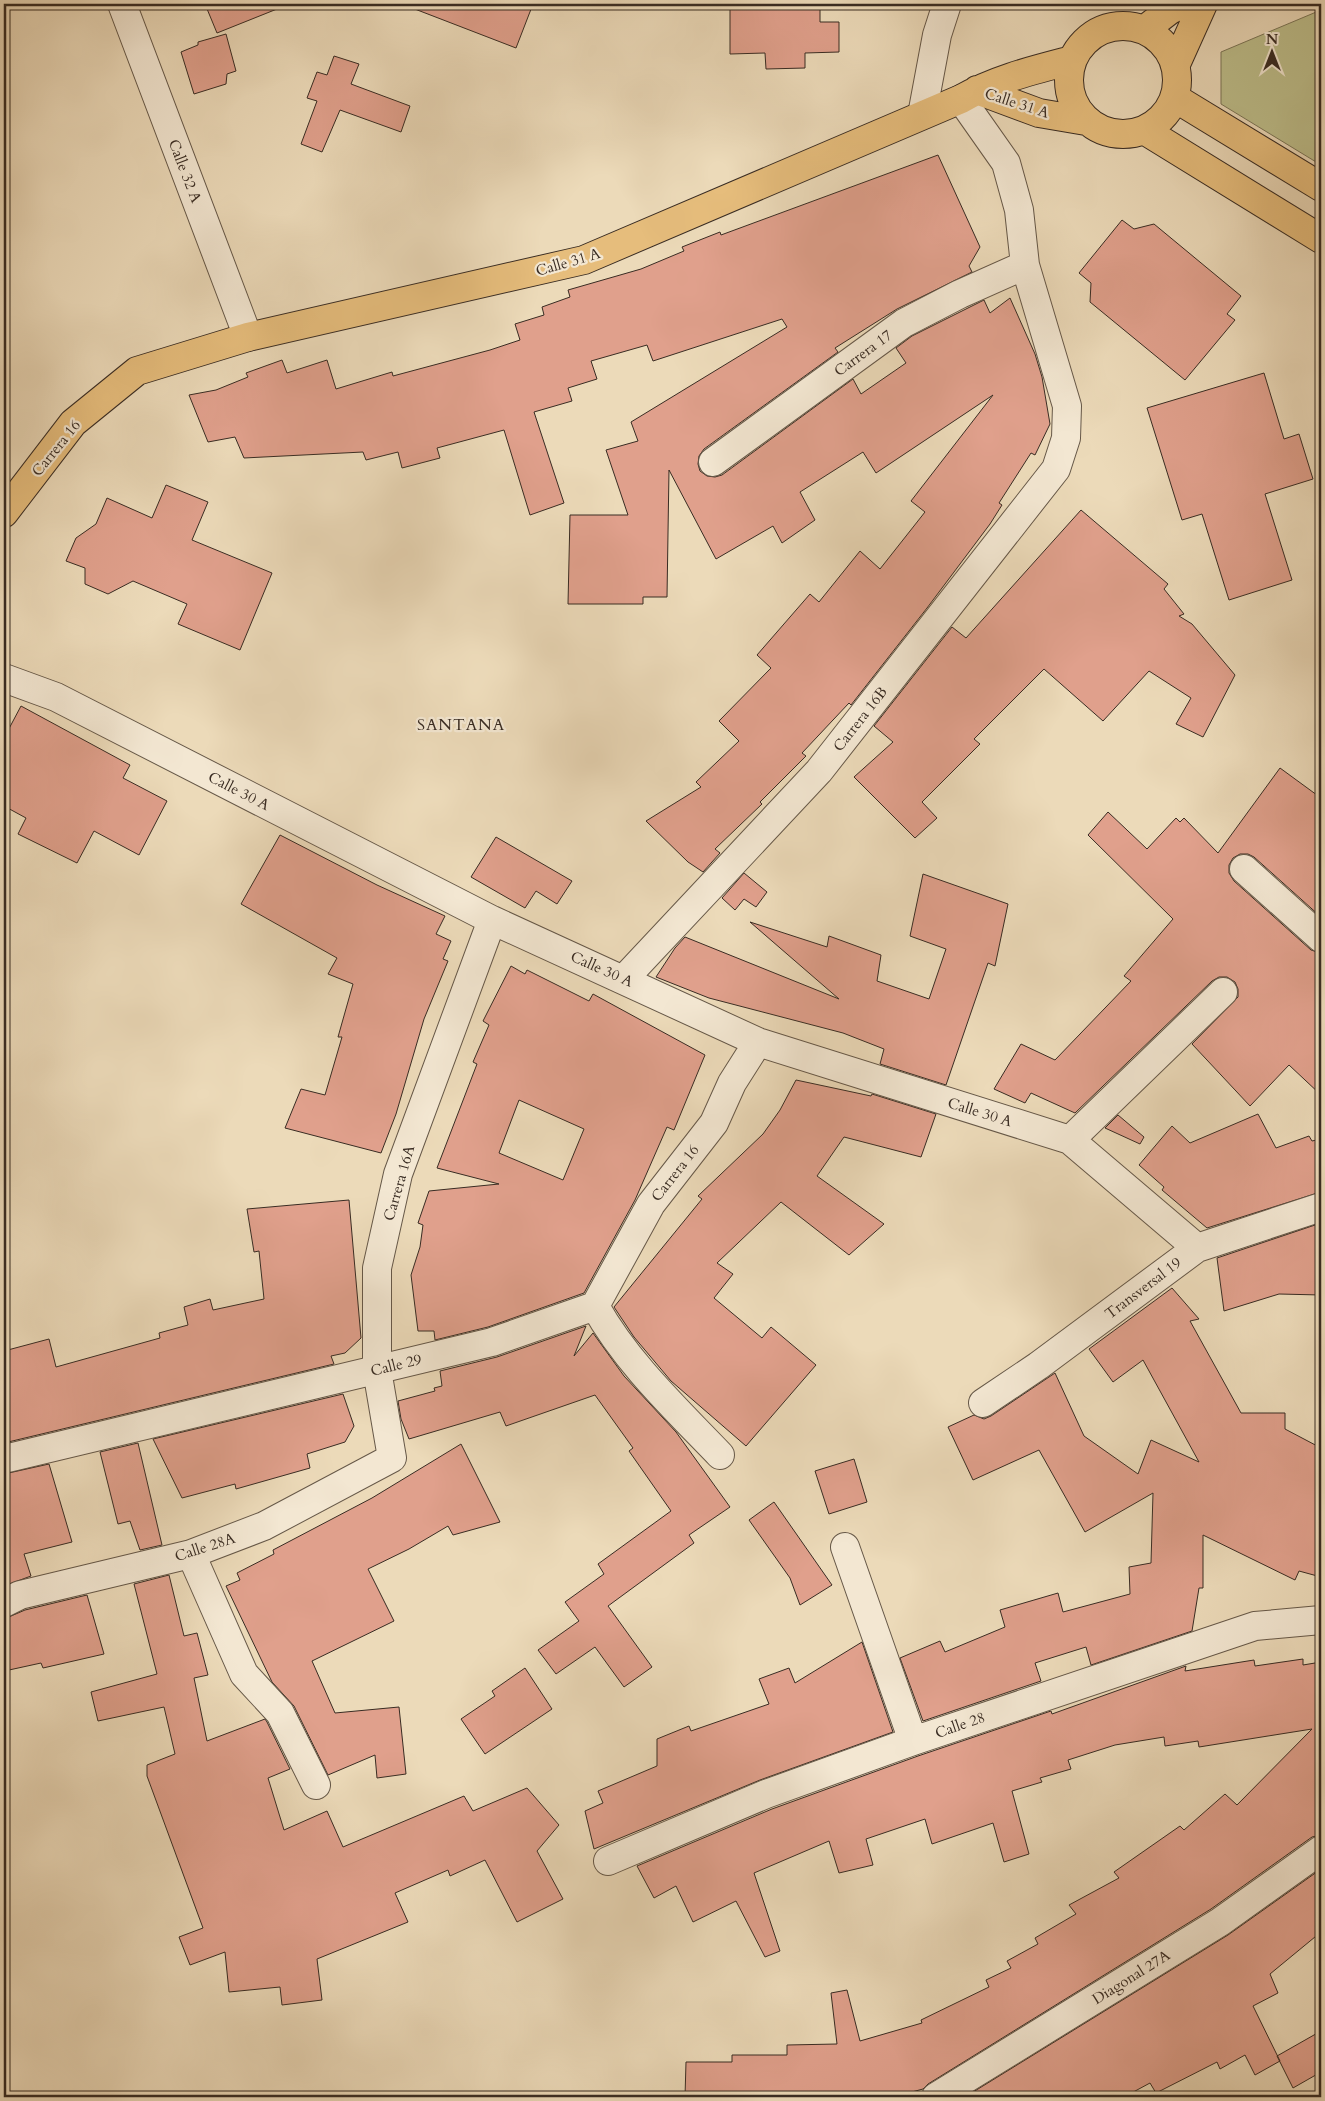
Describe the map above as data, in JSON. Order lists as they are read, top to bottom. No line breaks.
{"streets":{"main road":["Calle 31 A","Carrera 16"],"street":["Calle 32 A","Carrera 17","Carrera 16B","Calle 30 A","Carrera 16A","Transversal 19","Calle 29","Calle 28A","Calle 28","Diagonal 27A"]},"crossings":[["Calle 31 A","Calle 32 A"],["Calle 31 A","Carrera 16"],["Calle 31 A","Carrera 16B"],["Carrera 17","Carrera 16B"],["Carrera 16","Calle 30 A"],["Carrera 16","Calle 29"],["Carrera 16B","Calle 30 A"],["Calle 30 A","Carrera 16A"],["Calle 30 A","Transversal 19"],["Carrera 16A","Calle 29"],["Carrera 16A","Calle 28A"]],"districts":["SANTANA"],"north":"top"}
